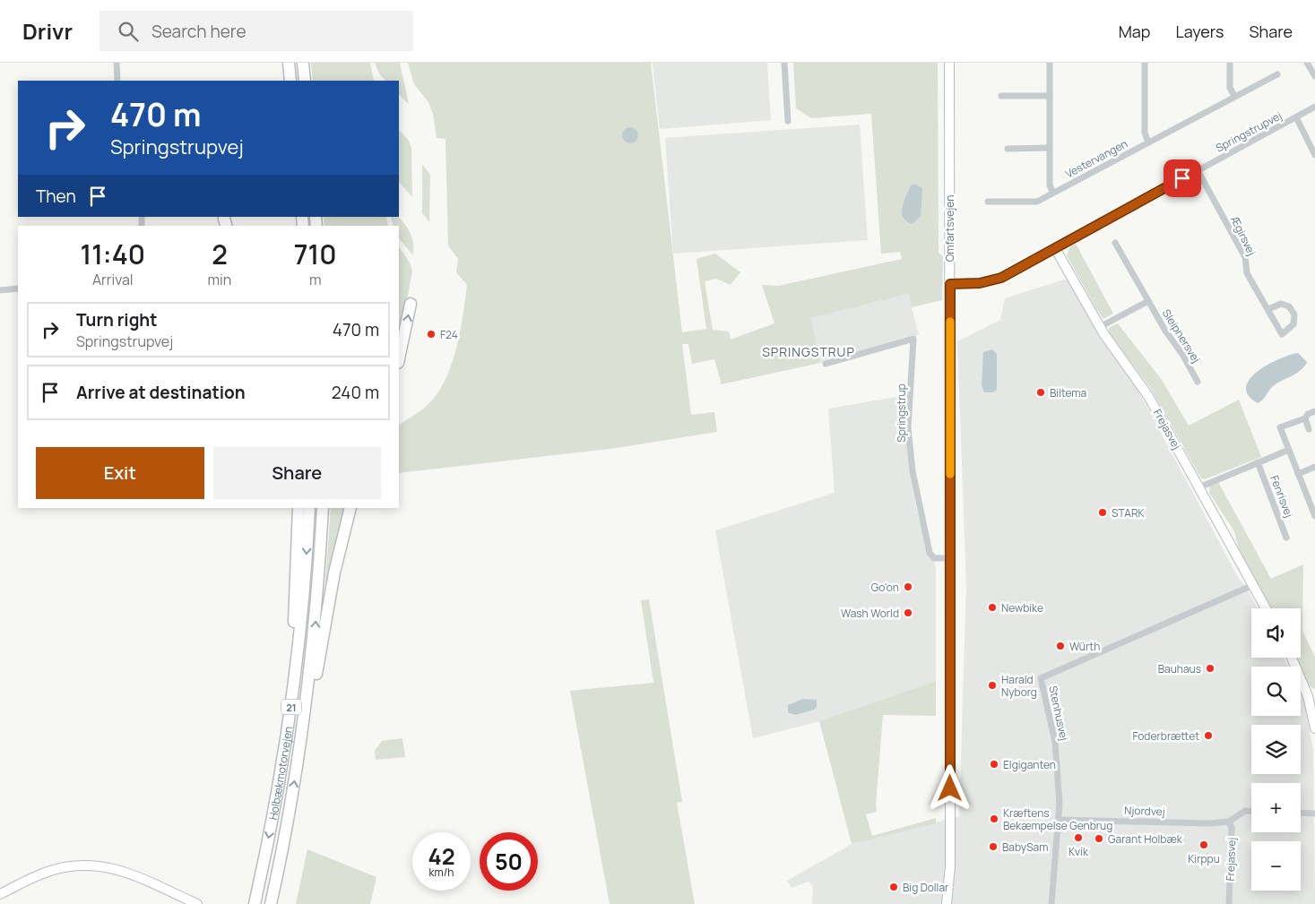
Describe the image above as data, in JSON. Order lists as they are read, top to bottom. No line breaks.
{"streets":{"highway":["21","Holbækmotorvejen"],"main road":["Omfartsvejen","Frejasvej"],"street":["Springstrupvej","Vestervangen","Ægirsvej","Sleipnersvej","Springstrup","Fenrisvej","Stenhusvej","Njordvej"]},"crossings":[["Springstrupvej","Omfartsvejen"],["Springstrupvej","Ægirsvej"],["Springstrupvej","Frejasvej"],["Omfartsvejen","Springstrup"],["Frejasvej","Stenhusvej"],["Frejasvej","Njordvej"],["Stenhusvej","Njordvej"]],"districts":["SPRINGSTRUP"],"places":["F24","Biltema","STARK","Go'on","Newbike","Wash World","Würth","Bauhaus","Harald Nyborg","Foderbrættet","Elgiganten","Kræftens Bekæmpelse Genbrug","Kvik","Garant Holbæk","Kirppu","BabySam","Big Dollar"],"page":{"header":"Drivr","search":"Search here","nav":["Map","Layers","Share"],"turn":["470 m","Springstrupvej"],"then":"Then","eta":["11:40","Arrival","2","min","710","m"],"list":[{"name":"Turn right","note":"Springstrupvej","value":"470 m"},{"name":"Arrive at destination","value":"240 m"}],"buttons":["Exit","Share"],"map_buttons":["+","−"],"speed":"42 km/h","limit":"50"}}
